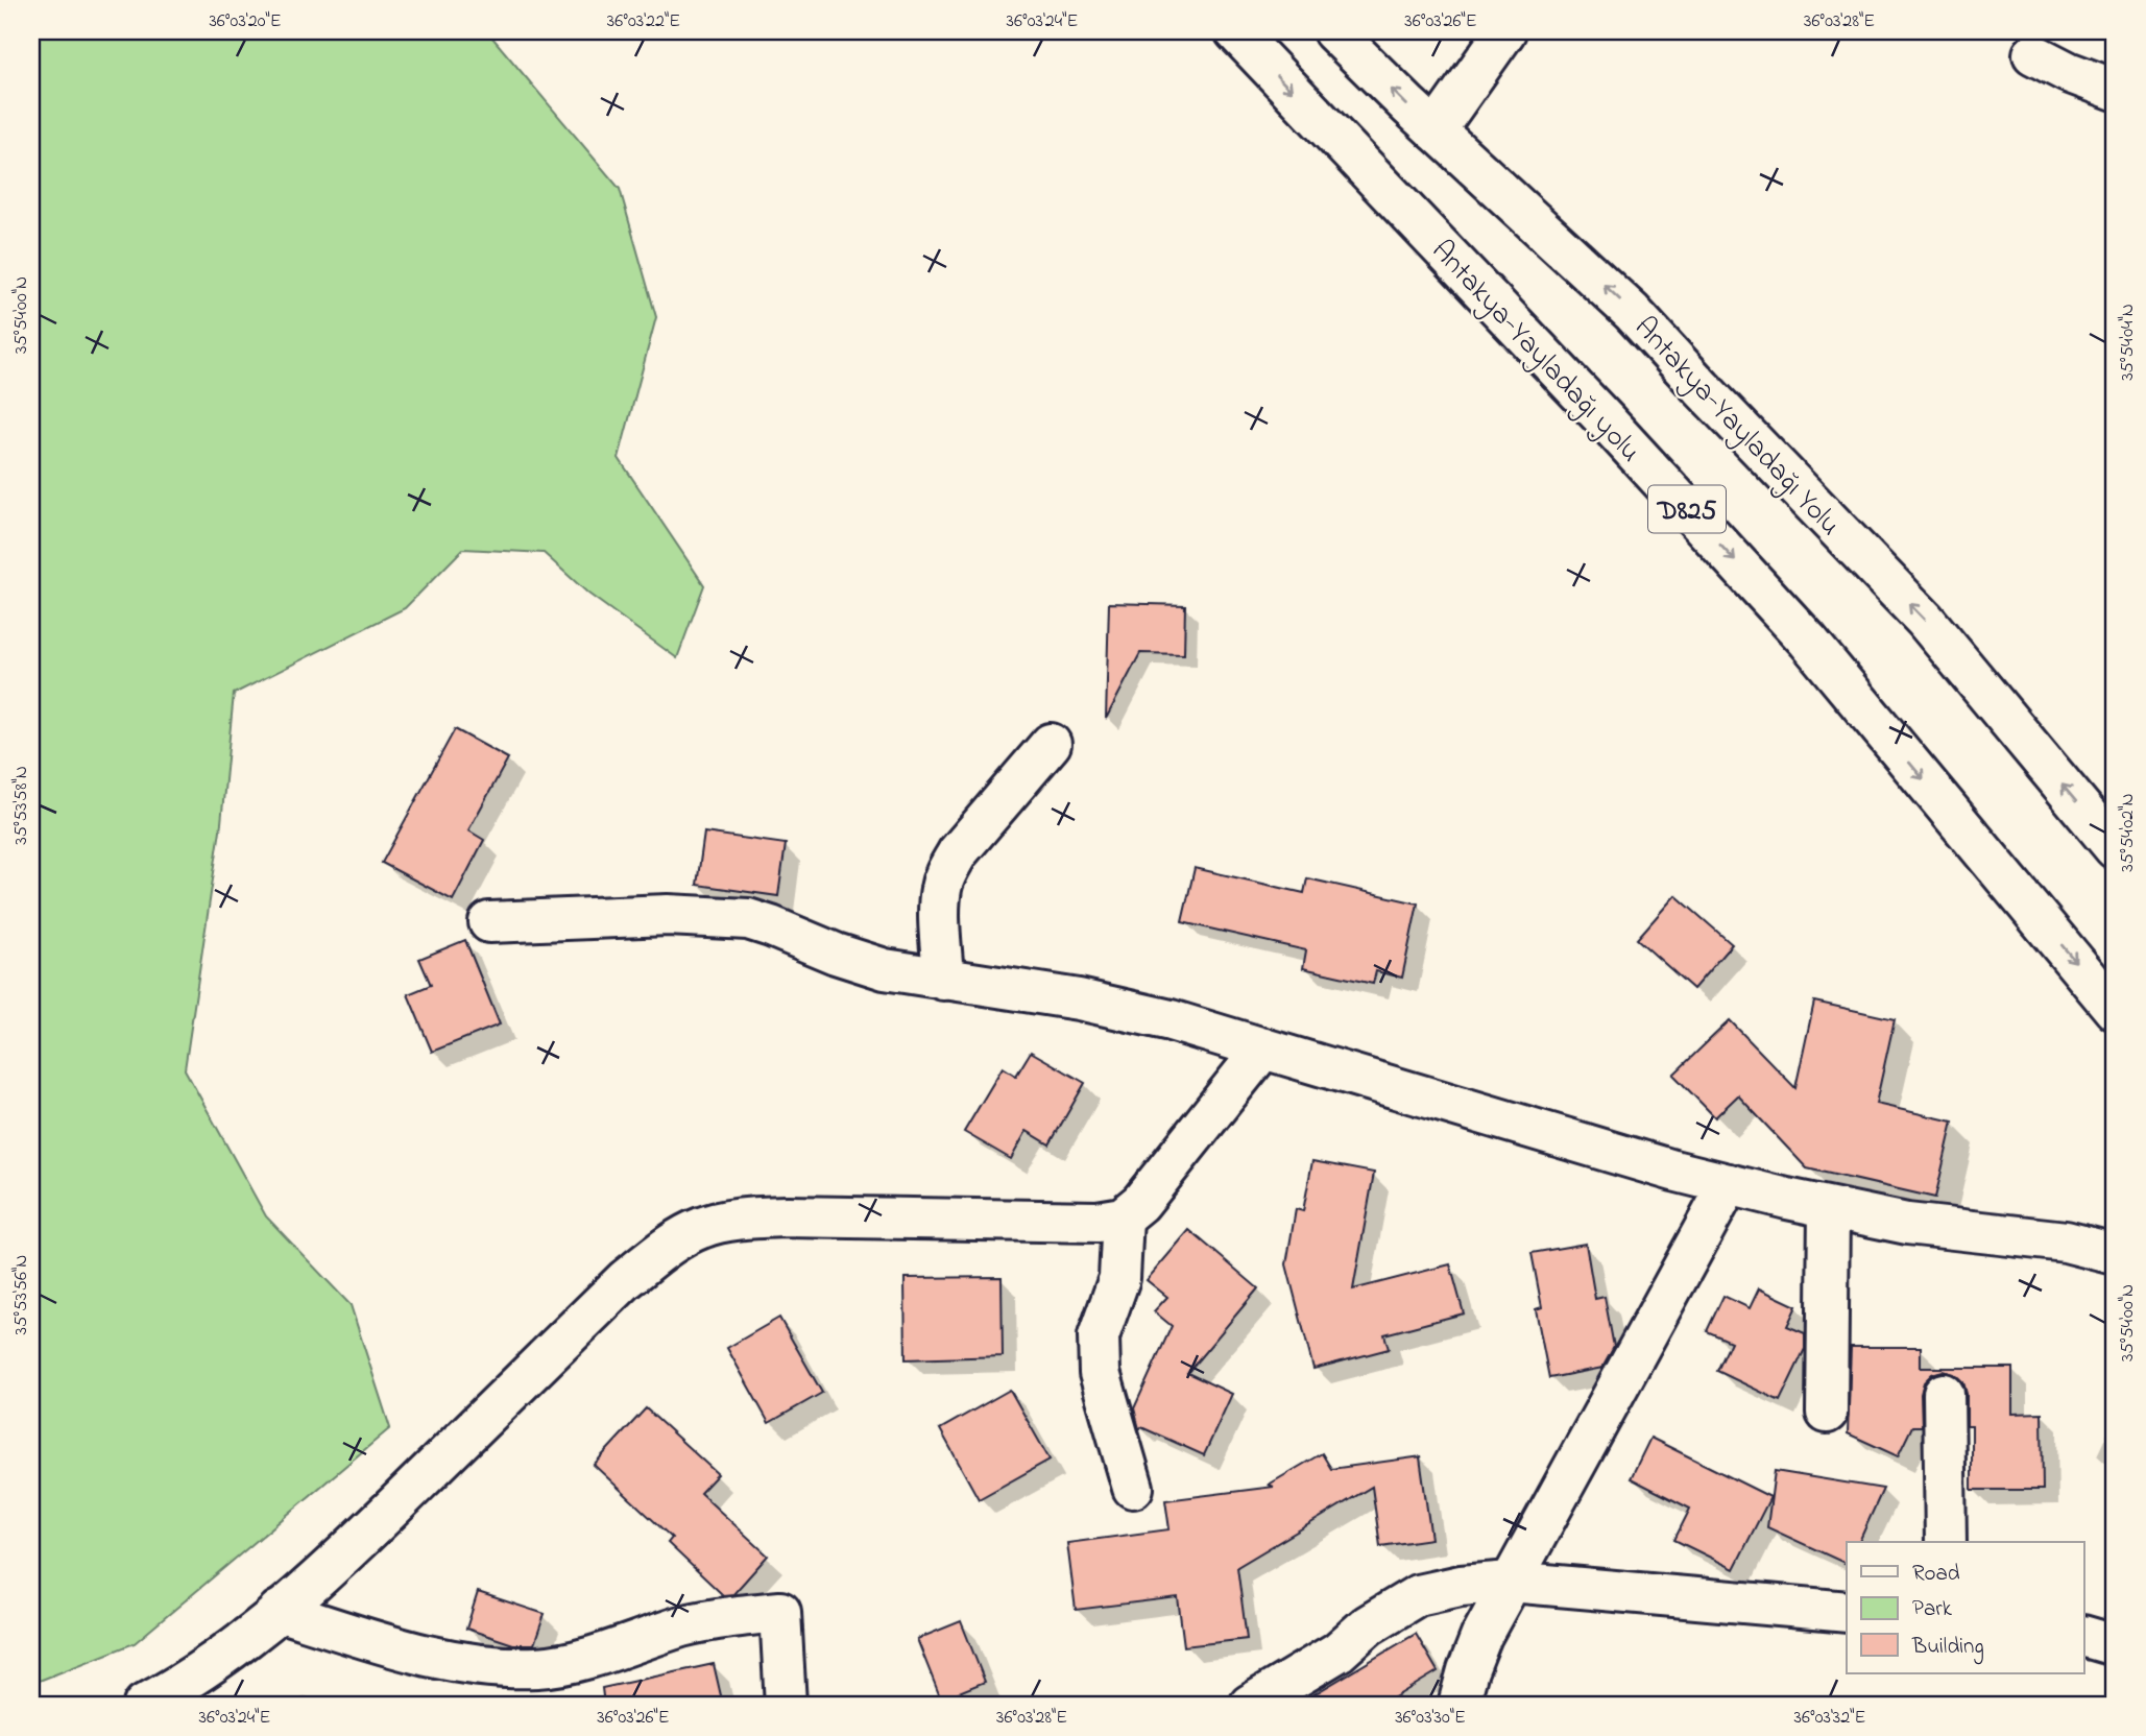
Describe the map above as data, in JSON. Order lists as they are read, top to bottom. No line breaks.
{"streets":{"main road":["Antakya-Yayladağı yolu","Antakya-Yayladağı Yolu","D825"]},"one_way":["Antakya-Yayladağı yolu","Antakya-Yayladağı Yolu"],"legend":["Road","Park","Building"],"coordinates":["36°03'20\"E","36°03'22\"E","36°03'24\"E","36°03'26\"E","36°03'28\"E","35°54'00\"N","35°54'04\"N","35°53'58\"N","35°54'02\"N","35°53'56\"N","36°03'30\"E","36°03'32\"E"]}
